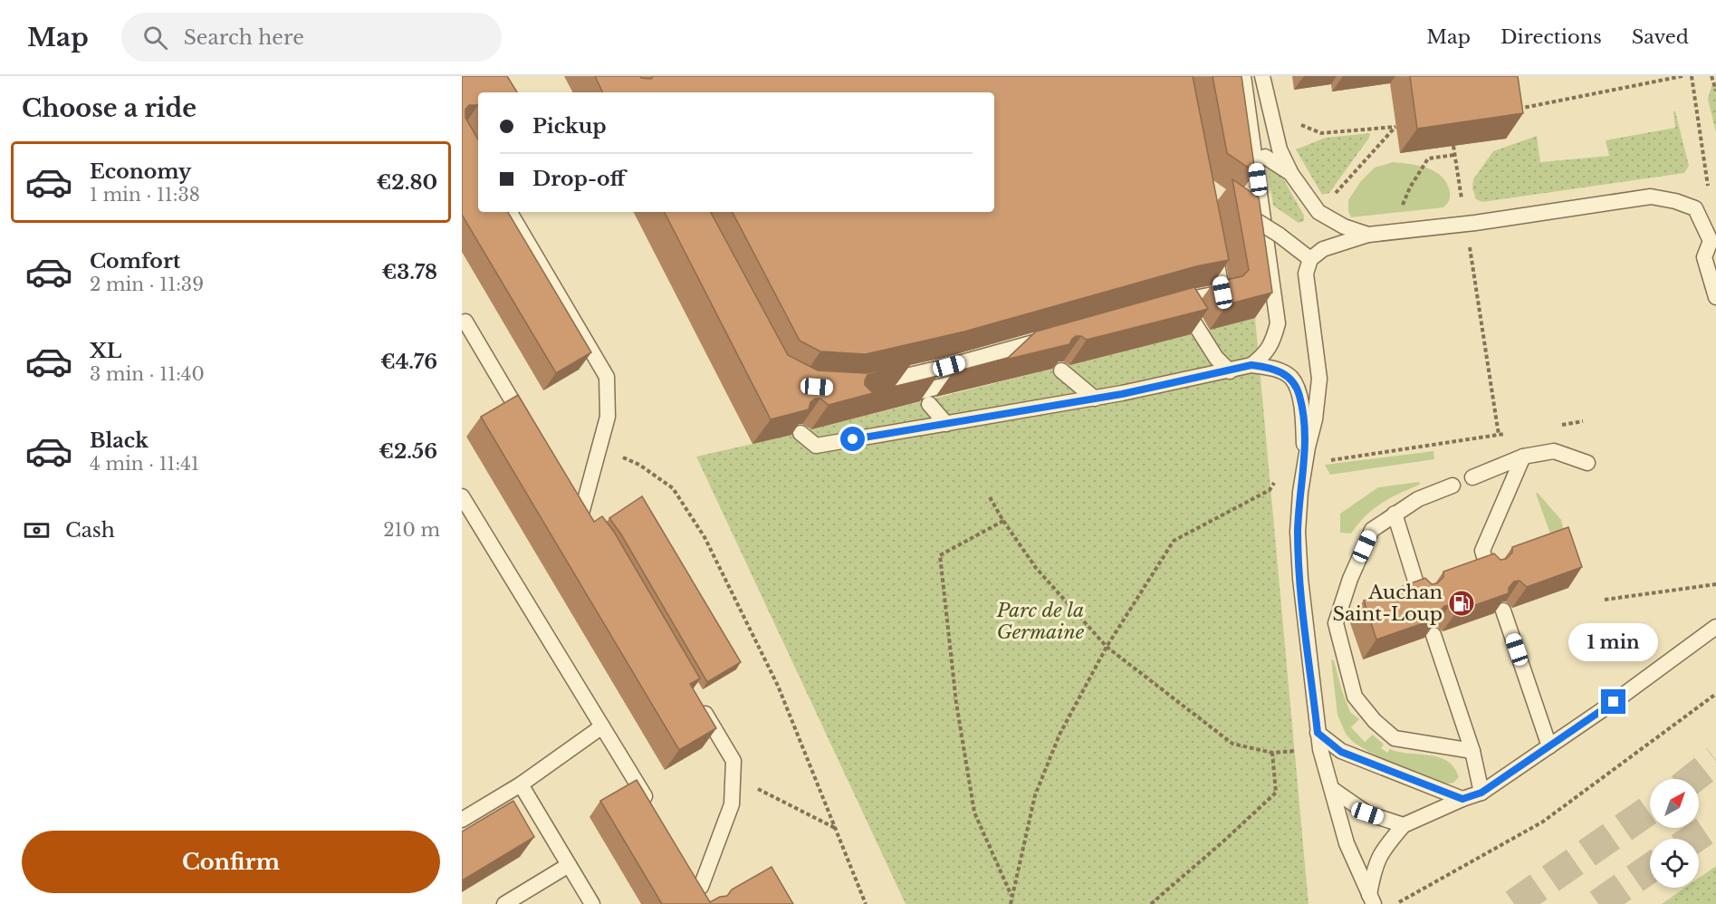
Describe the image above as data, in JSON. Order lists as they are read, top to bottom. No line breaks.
{"parks":["Parc de la Germaine"],"places":{"fuel station":["Auchan Saint-Loup"]},"north":"top right","page":{"header":"Map","search":"Search here","nav":["Map","Directions","Saved"],"heading":"Choose a ride","banner":["Pickup","Drop-off"],"list":[{"name":"Economy","note":"1 min · 11:38","value":"€2.80"},{"name":"Comfort","note":"2 min · 11:39","value":"€3.78"},{"name":"XL","note":"3 min · 11:40","value":"€4.76"},{"name":"Black","note":"4 min · 11:41","value":"€2.56"}],"pay":["Cash","210 m"],"bubble":"1 min","buttons":"Confirm"}}
